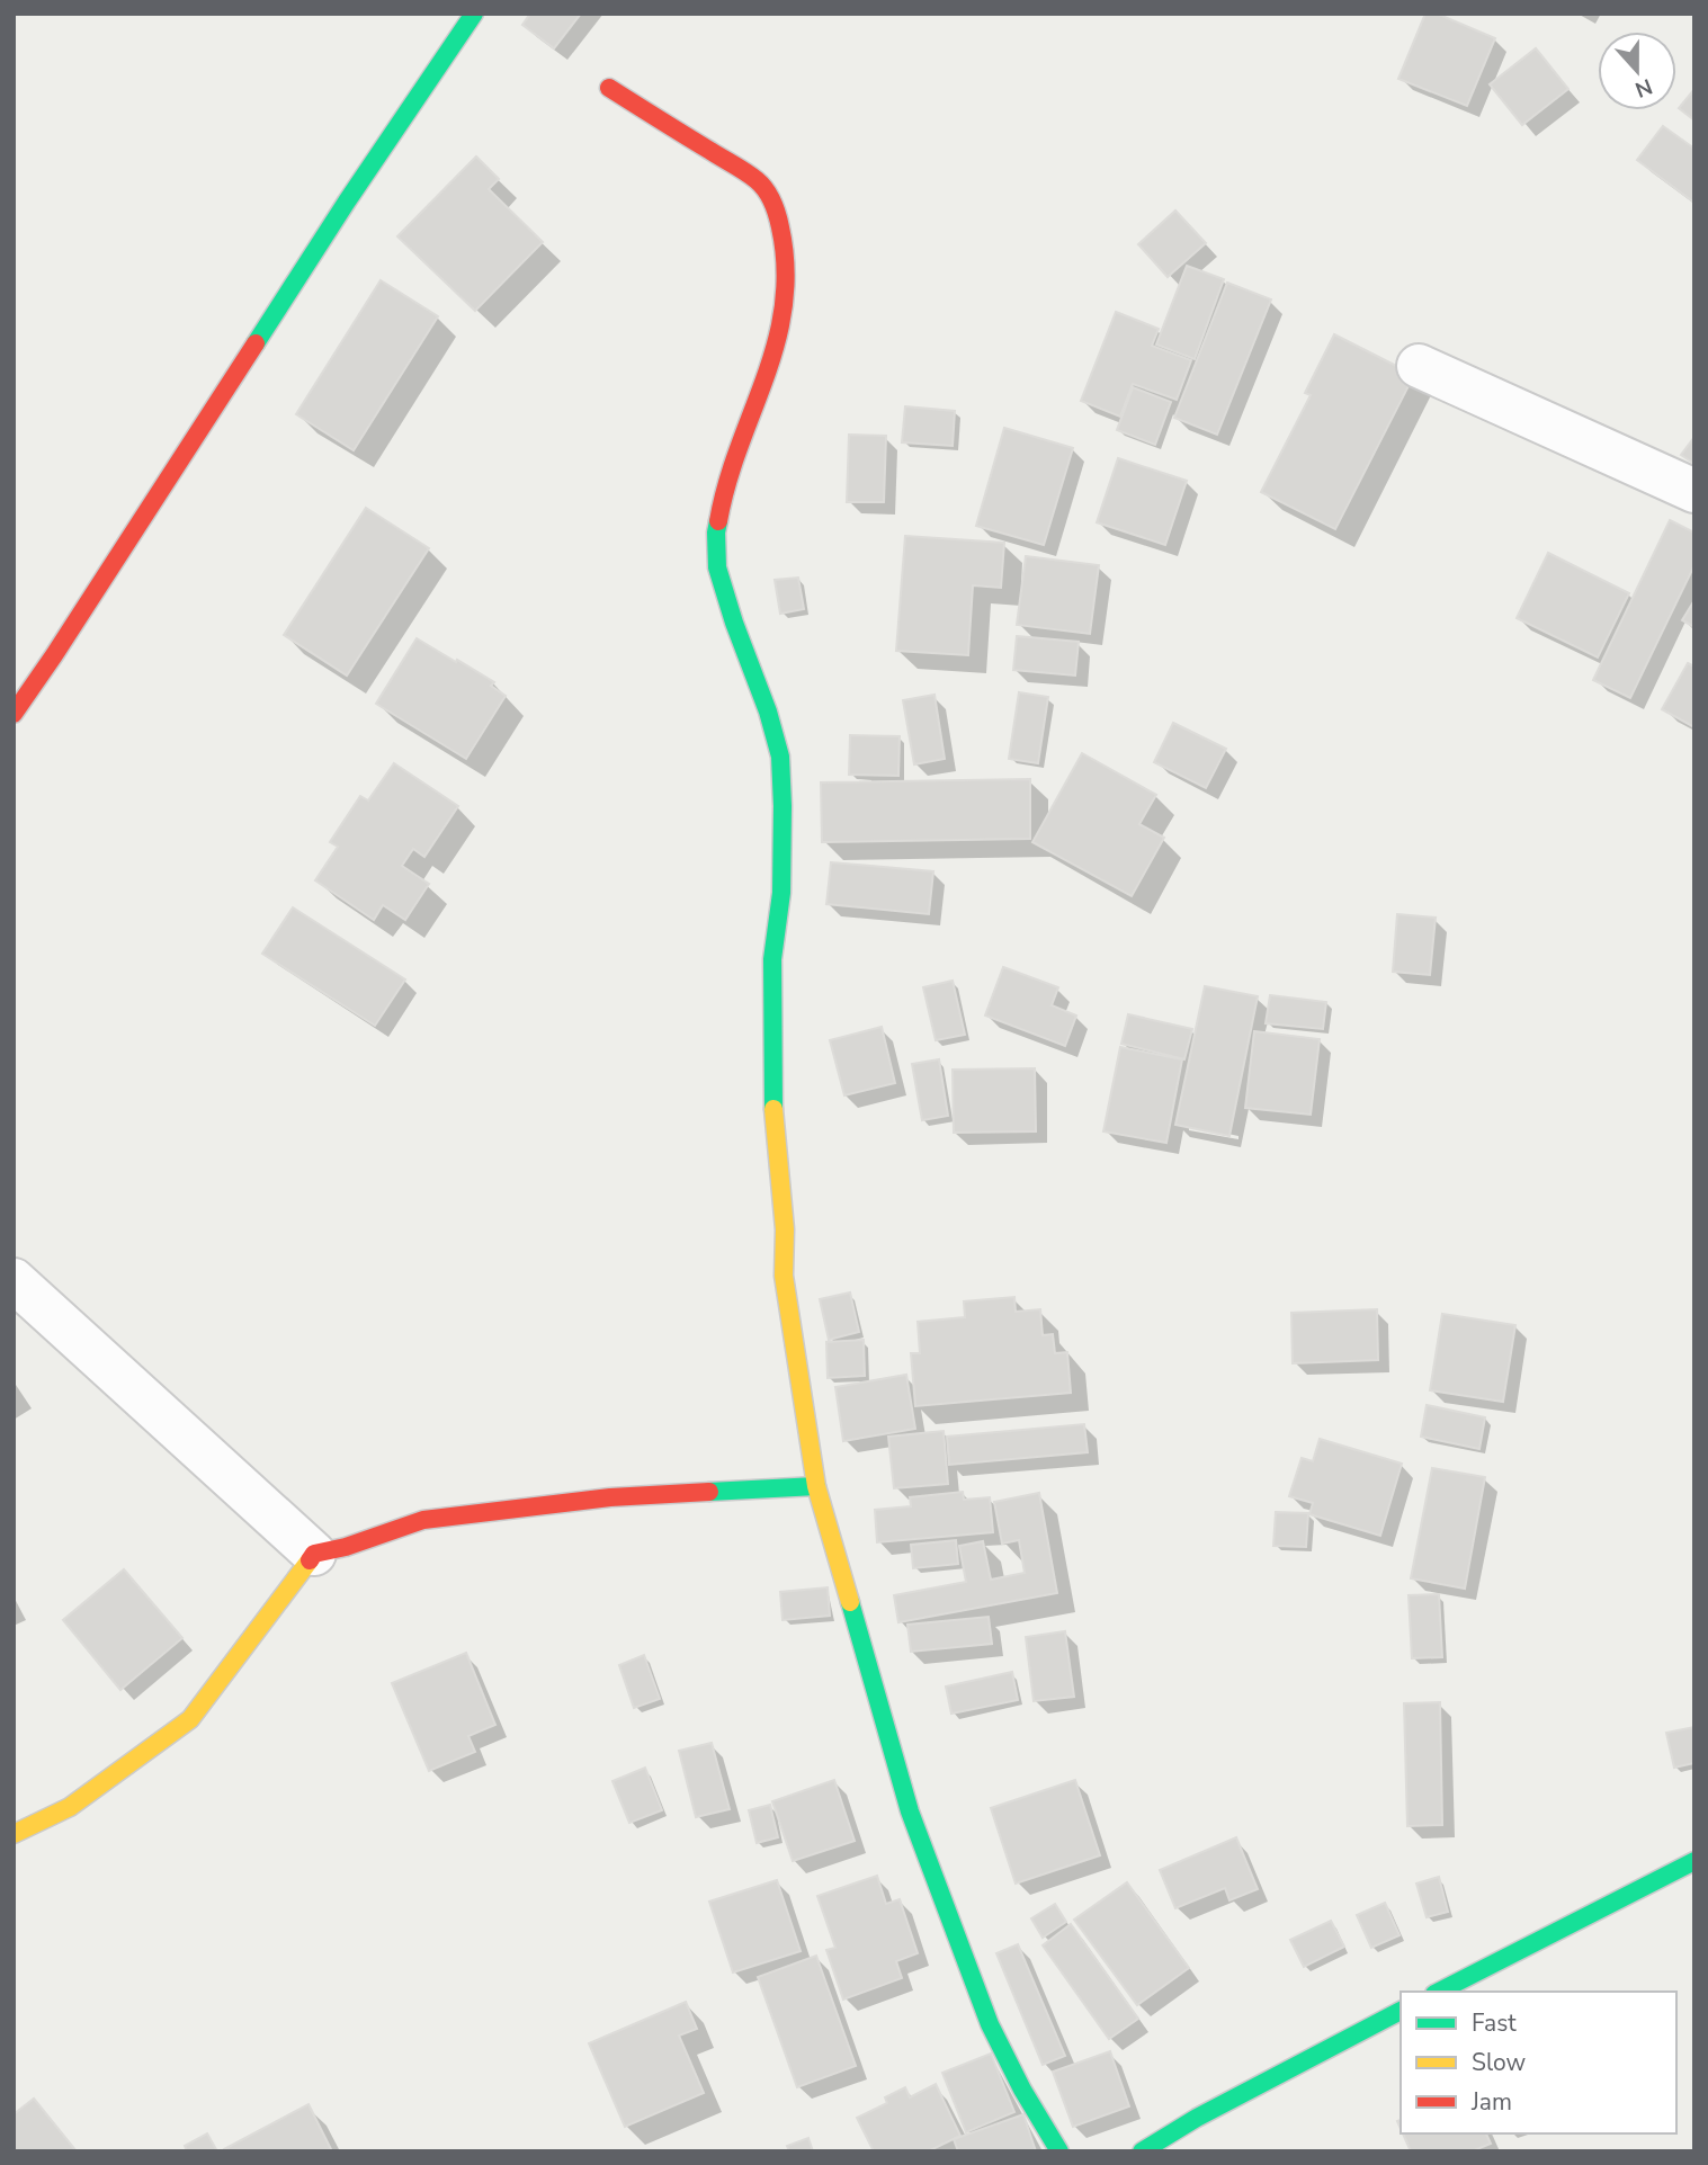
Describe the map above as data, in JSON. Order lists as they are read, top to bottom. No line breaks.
{"legend":["Fast","Slow","Jam"],"north":"bottom"}
